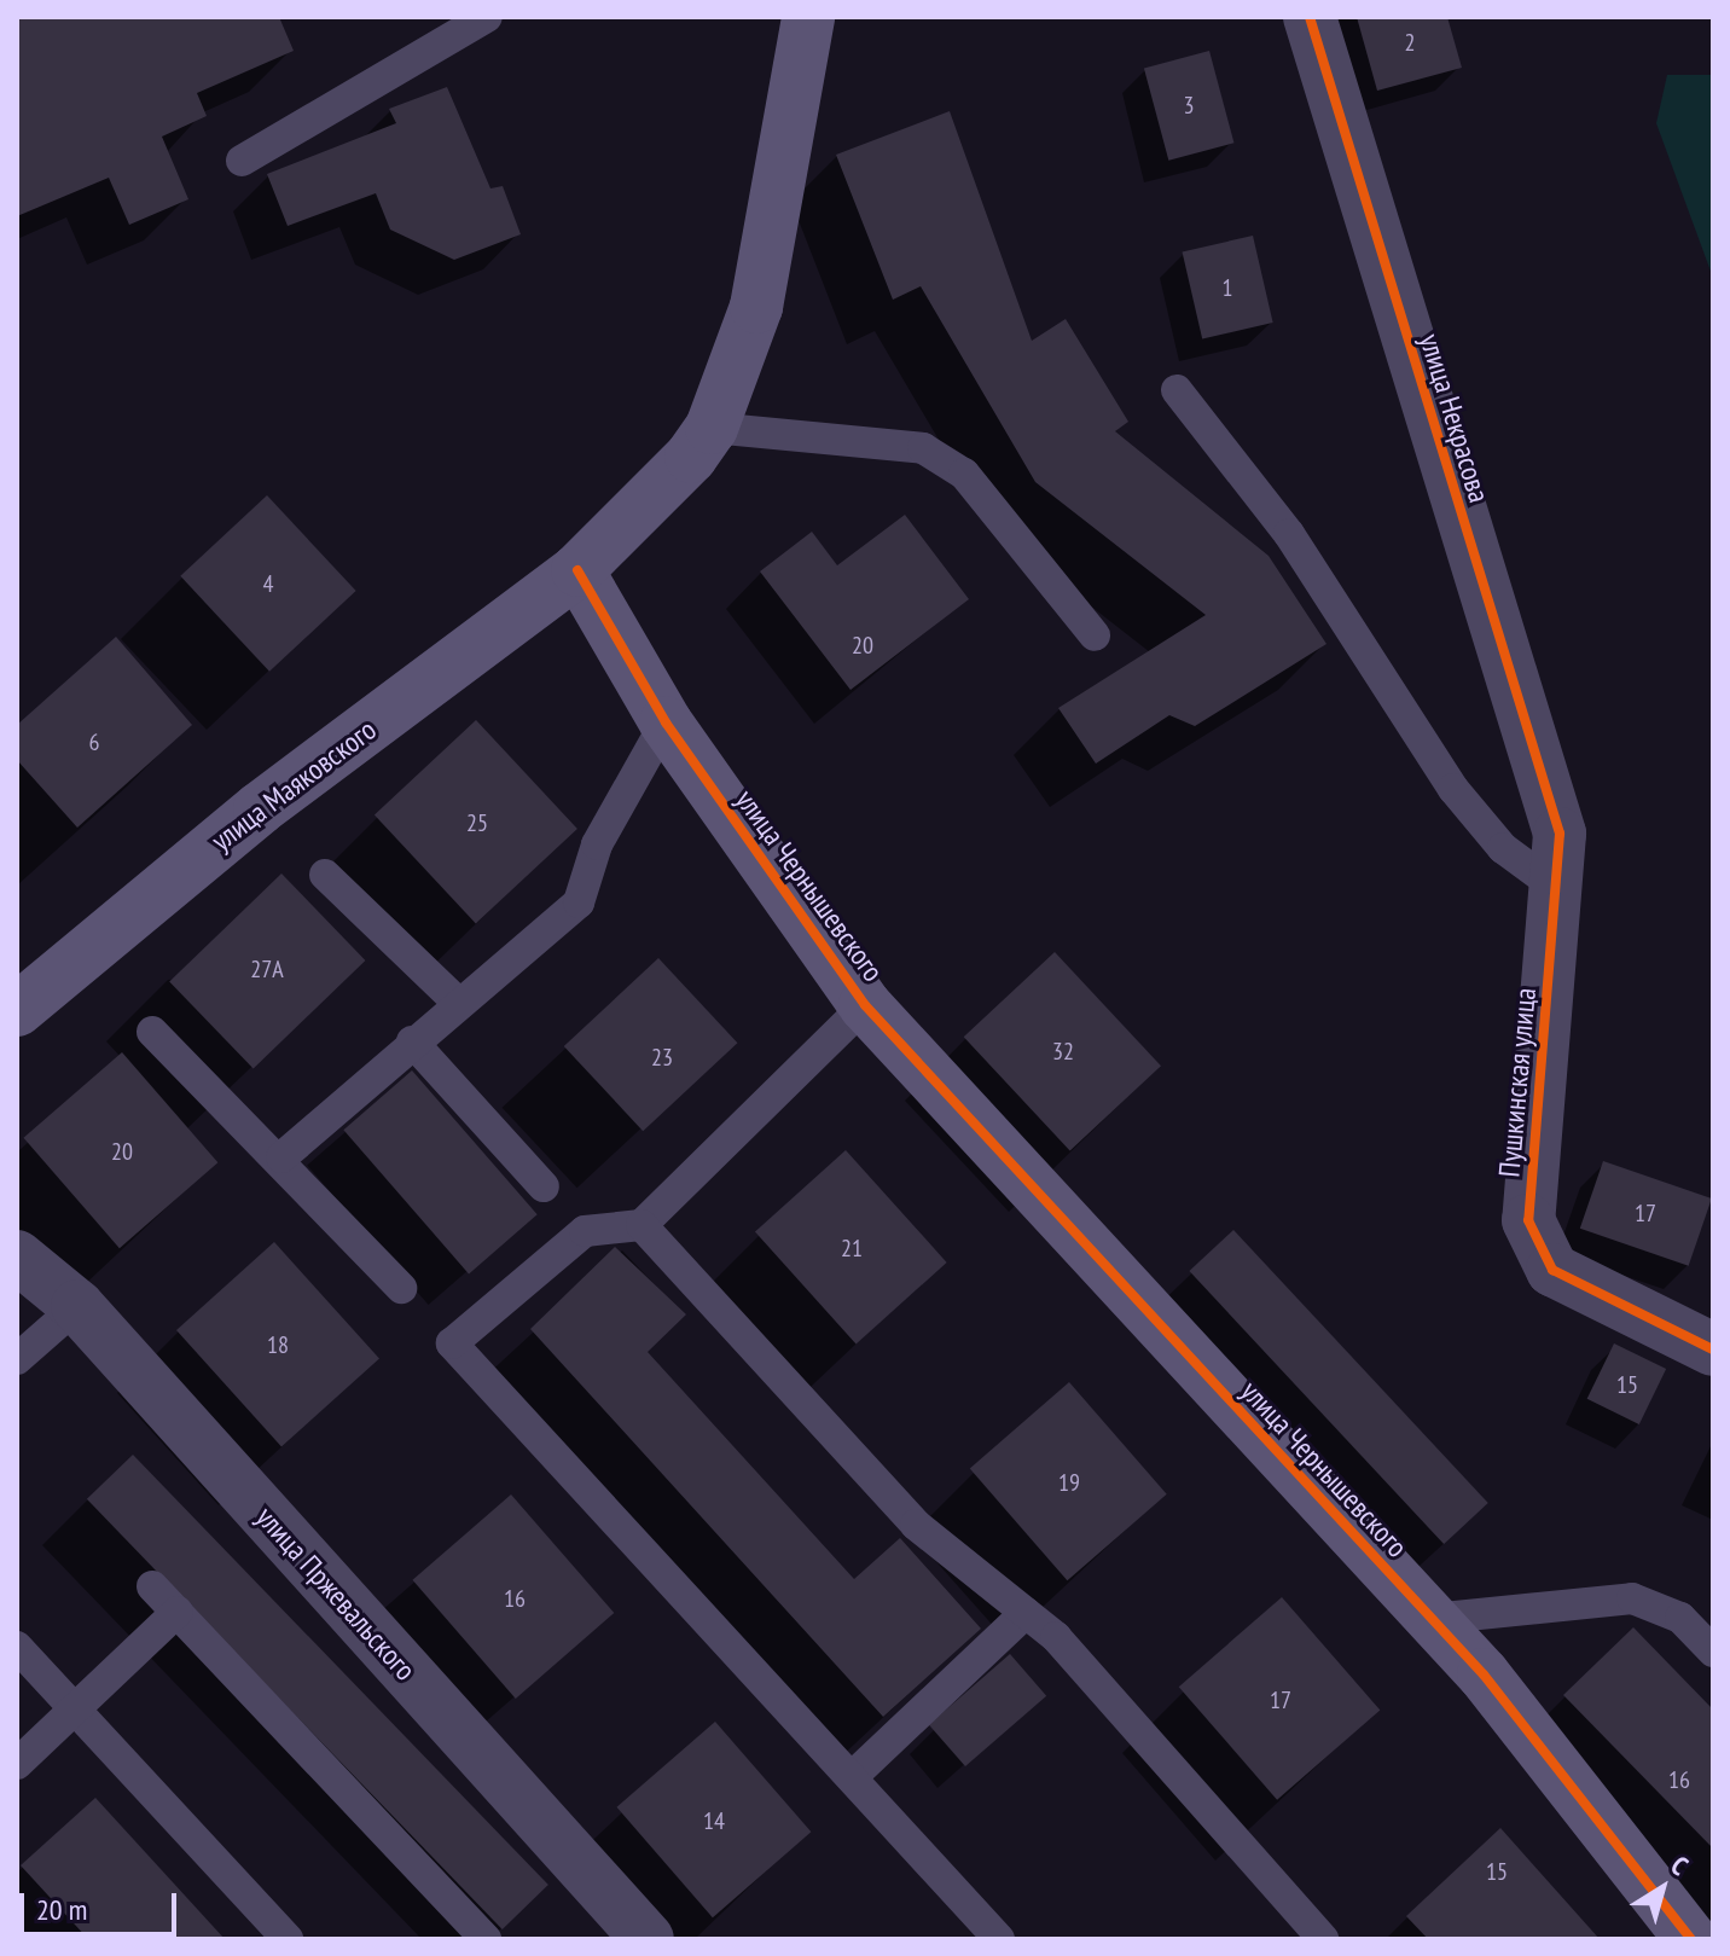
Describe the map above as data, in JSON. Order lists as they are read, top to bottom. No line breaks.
{"streets":{"street":["улица Некрасова","улица Маяковского","улица Чернышевского","Пушкинская улица","улица Пржевальского"]},"crossings":[["улица Некрасова","Пушкинская улица"],["улица Маяковского","улица Чернышевского"]],"house_numbers":["2","3","1","4","20","6","25","27А","32","23","20","17","21","18","15","19","16","17","16","14","15"],"scale_bar":"20 m","north":"top right"}
